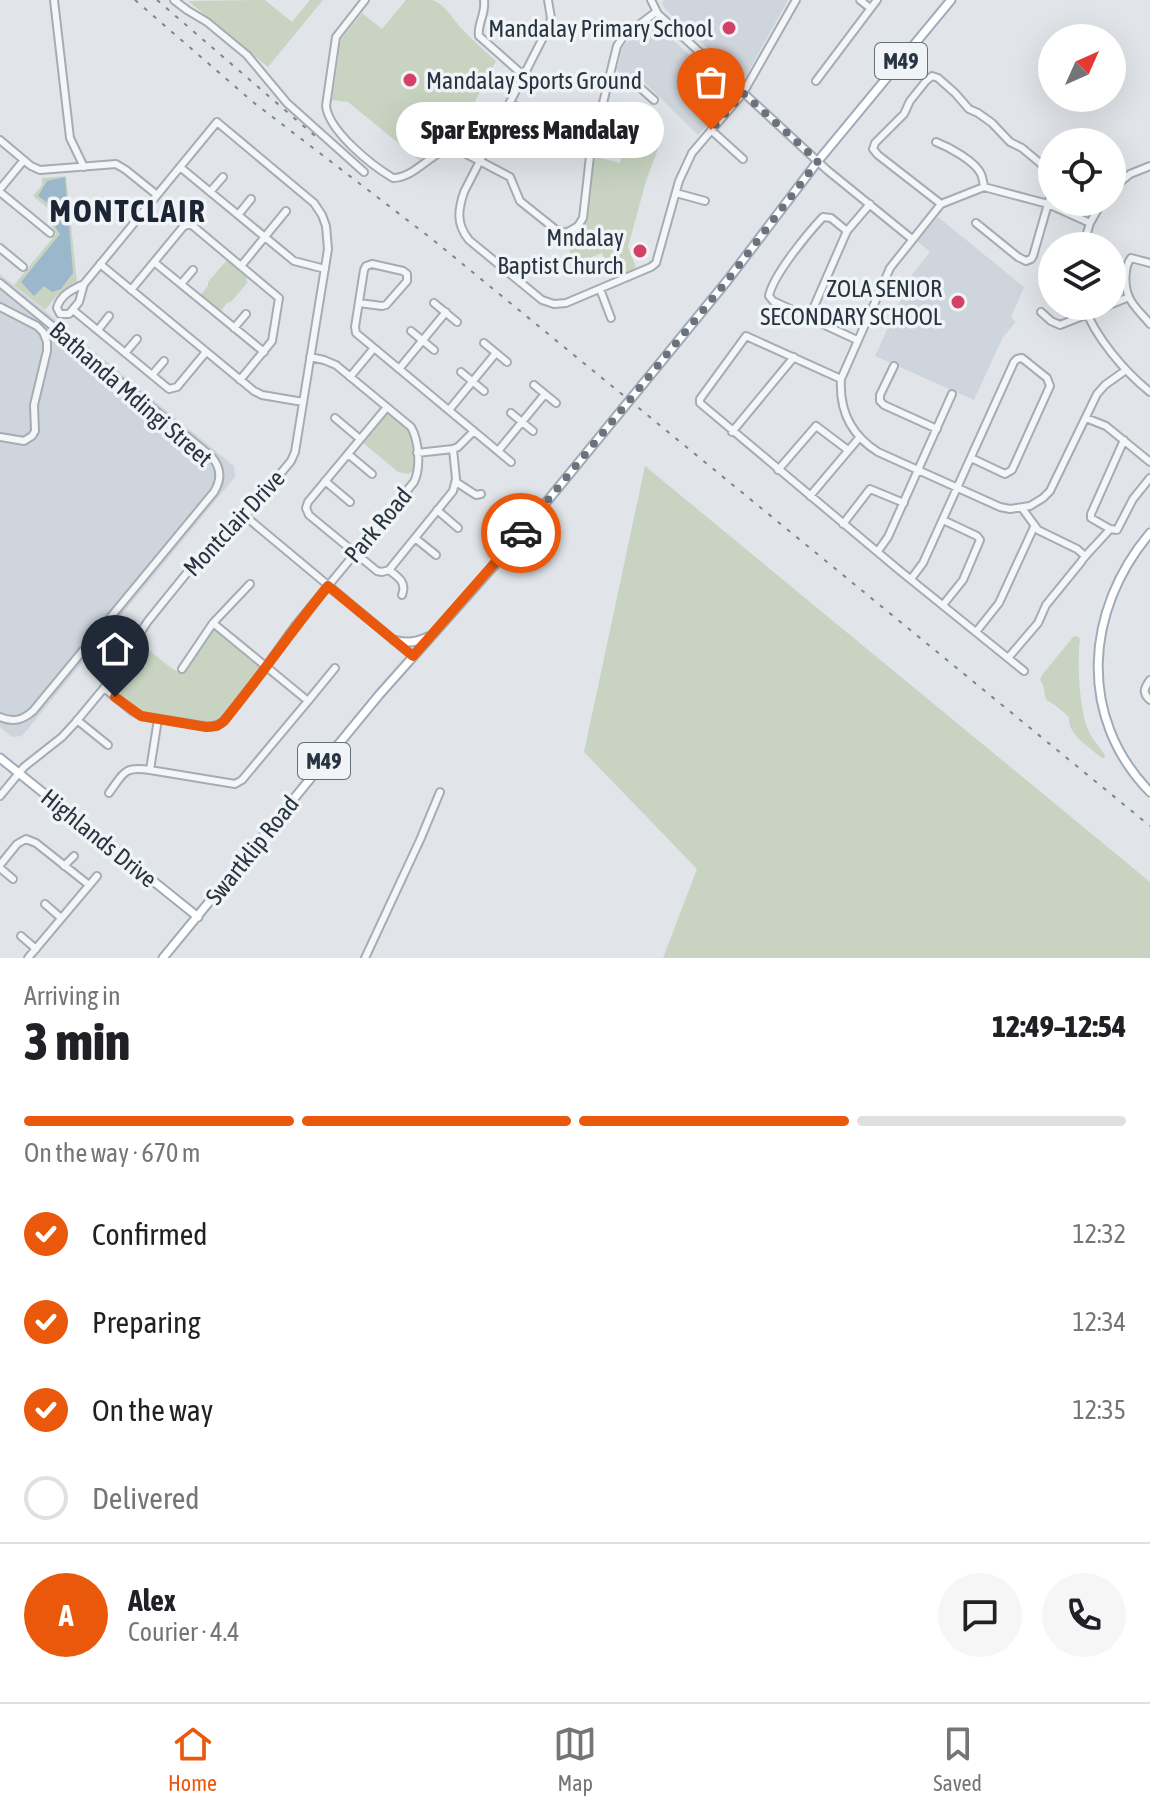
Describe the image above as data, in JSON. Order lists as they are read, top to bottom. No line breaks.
{"streets":{"main road":["M49","Highlands Drive","Swartklip Road"],"street":["Bathanda Mdingi Street","Montclair Drive","Park Road"]},"crossings":[["Montclair Drive","Park Road"],["Montclair Drive","Highlands Drive"],["Highlands Drive","Swartklip Road"]],"districts":["MONTCLAIR"],"places":["Mandalay Primary School","Mandalay Sports Ground","Spar Express Mandalay","Mndalay Baptist Church","ZOLA SENIOR SECONDARY SCHOOL"],"north":"top right","page":{"bubble":"Spar Express Mandalay","heading":["3 min","Arriving in","12:49–12:54"],"panel":["Alex","Courier · 4.4"],"bar":"On the way · 670 m","list":[["Confirmed","12:32"],["Preparing","12:34"],["On the way","12:35"],"Delivered"],"round":"A","tabs":["Home","Map","Saved"]}}
